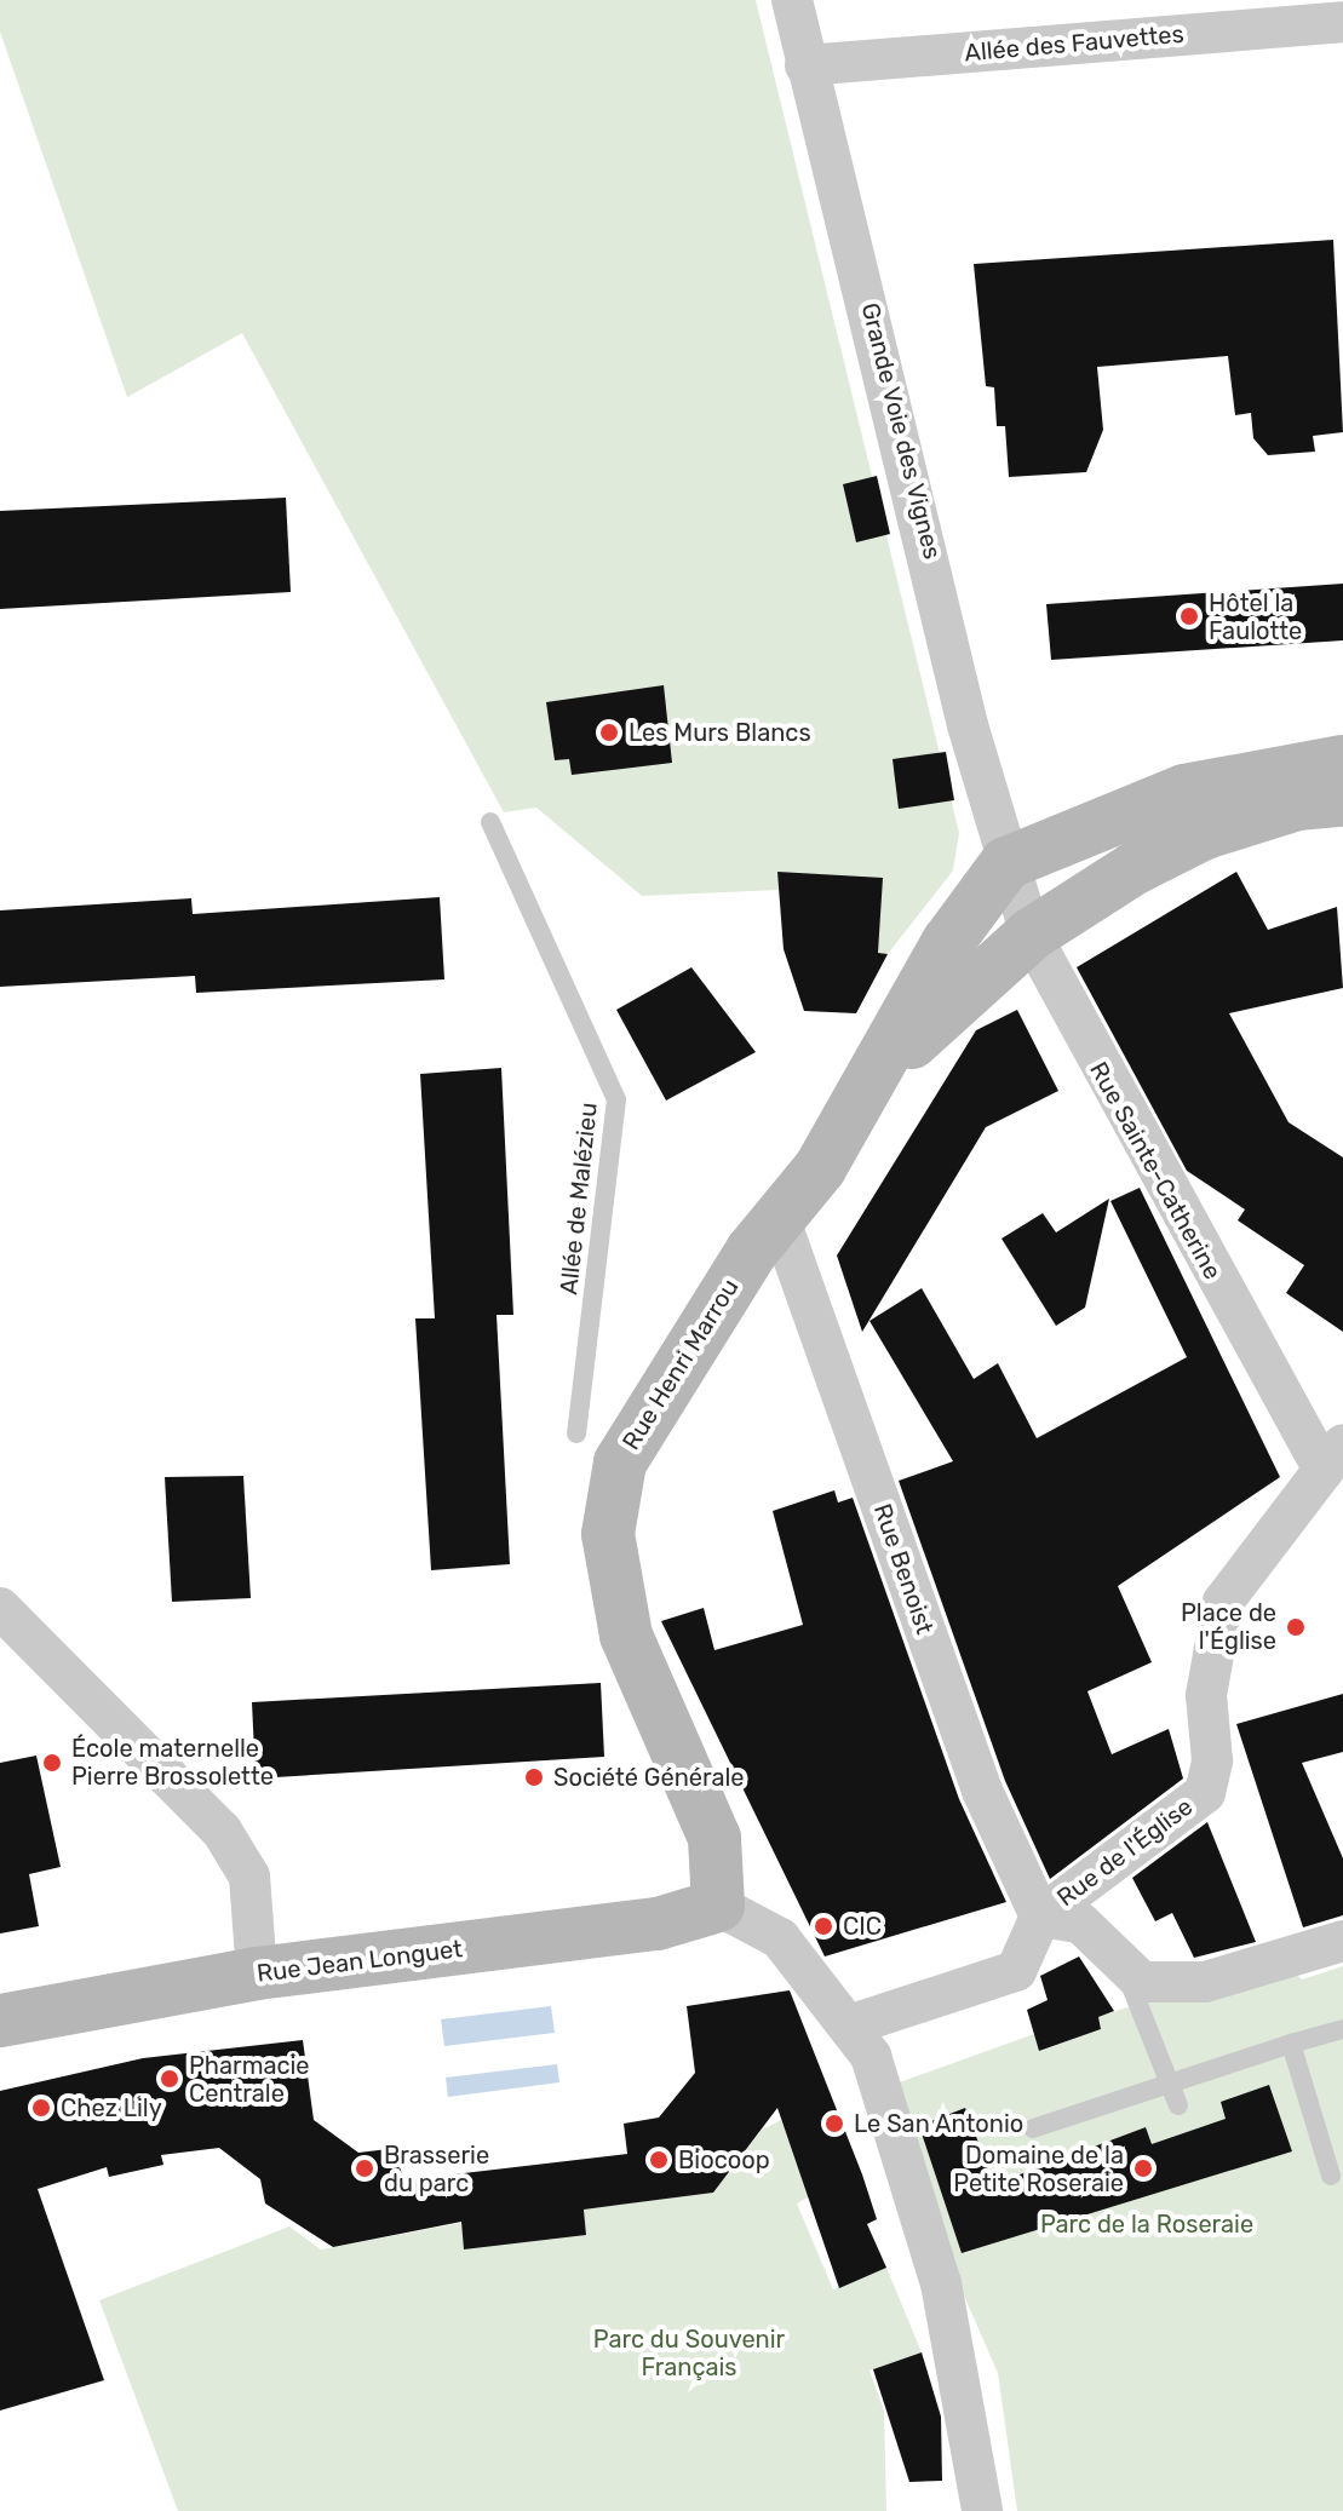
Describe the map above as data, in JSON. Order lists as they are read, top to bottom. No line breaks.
{"streets":{"street":["Allée des Fauvettes","Grande Voie des Vignes","Rue Sainte-Catherine","Rue Henri Marrou","Rue Benoist","Rue de l'Église","Rue Jean Longuet"],"lane":["Allée de Malézieu"]},"crossings":[["Allée des Fauvettes","Grande Voie des Vignes"],["Grande Voie des Vignes","Rue Sainte-Catherine"],["Grande Voie des Vignes","Rue Henri Marrou"],["Rue Sainte-Catherine","Rue Henri Marrou"],["Rue Sainte-Catherine","Rue de l'Église"],["Rue Henri Marrou","Rue Benoist"],["Rue Henri Marrou","Rue Jean Longuet"],["Rue Benoist","Rue de l'Église"]],"parks":["Parc de la Roseraie","Parc du Souvenir Français"],"places":["Hôtel la Faulotte","Les Murs Blancs","Place de l'Église","École maternelle Pierre Brossolette","Société Générale","CIC","Pharmacie Centrale","Chez Lily","Le San Antonio","Biocoop","Brasserie du parc","Domaine de la Petite Roseraie"]}
